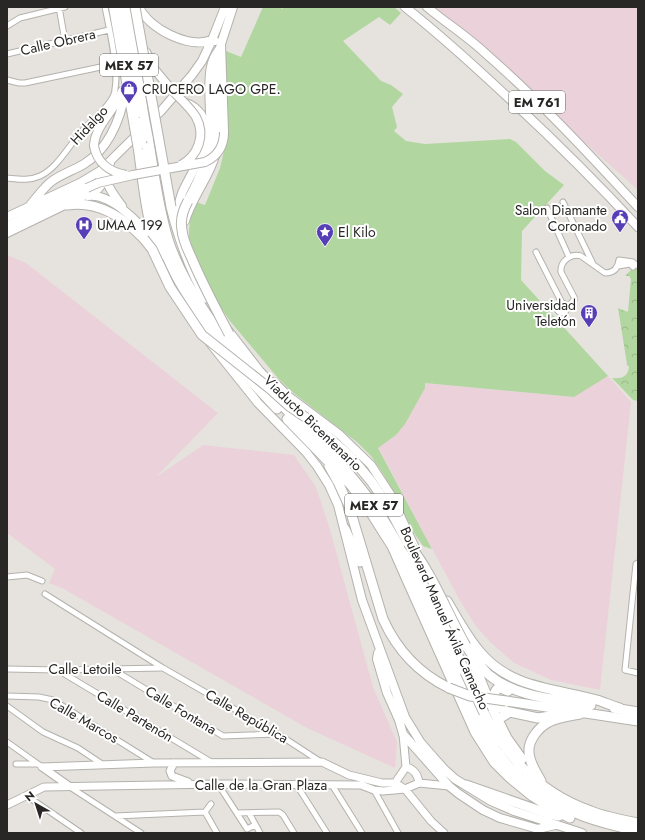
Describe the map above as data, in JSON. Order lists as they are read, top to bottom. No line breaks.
{"streets":{"highway":["MEX 57","Viaducto Bicentenario","Boulevard Manuel Ávila Camacho"],"main road":["EM 761"],"street":["Calle Obrera","Hidalgo","Calle Letoile","Calle Fontana","Calle Partenón","Calle República","Calle Marcos","Calle de la Gran Plaza"]},"crossings":[["Calle Obrera","Hidalgo"],["MEX 57","Boulevard Manuel Ávila Camacho"],["Calle Letoile","Calle Fontana"],["Calle Letoile","Calle Partenón"],["Calle Letoile","Calle República"],["Calle Fontana","Calle República"],["Calle Partenón","Calle de la Gran Plaza"],["Calle República","Calle de la Gran Plaza"],["Calle Marcos","Calle de la Gran Plaza"]],"places":{"shop":["CRUCERO LAGO GPE."],"public building":["Salon Diamante Coronado"],"hospital":["UMAA 199"],"place":["El Kilo"],"building":["Universidad Teletón"]},"north":"top left"}
